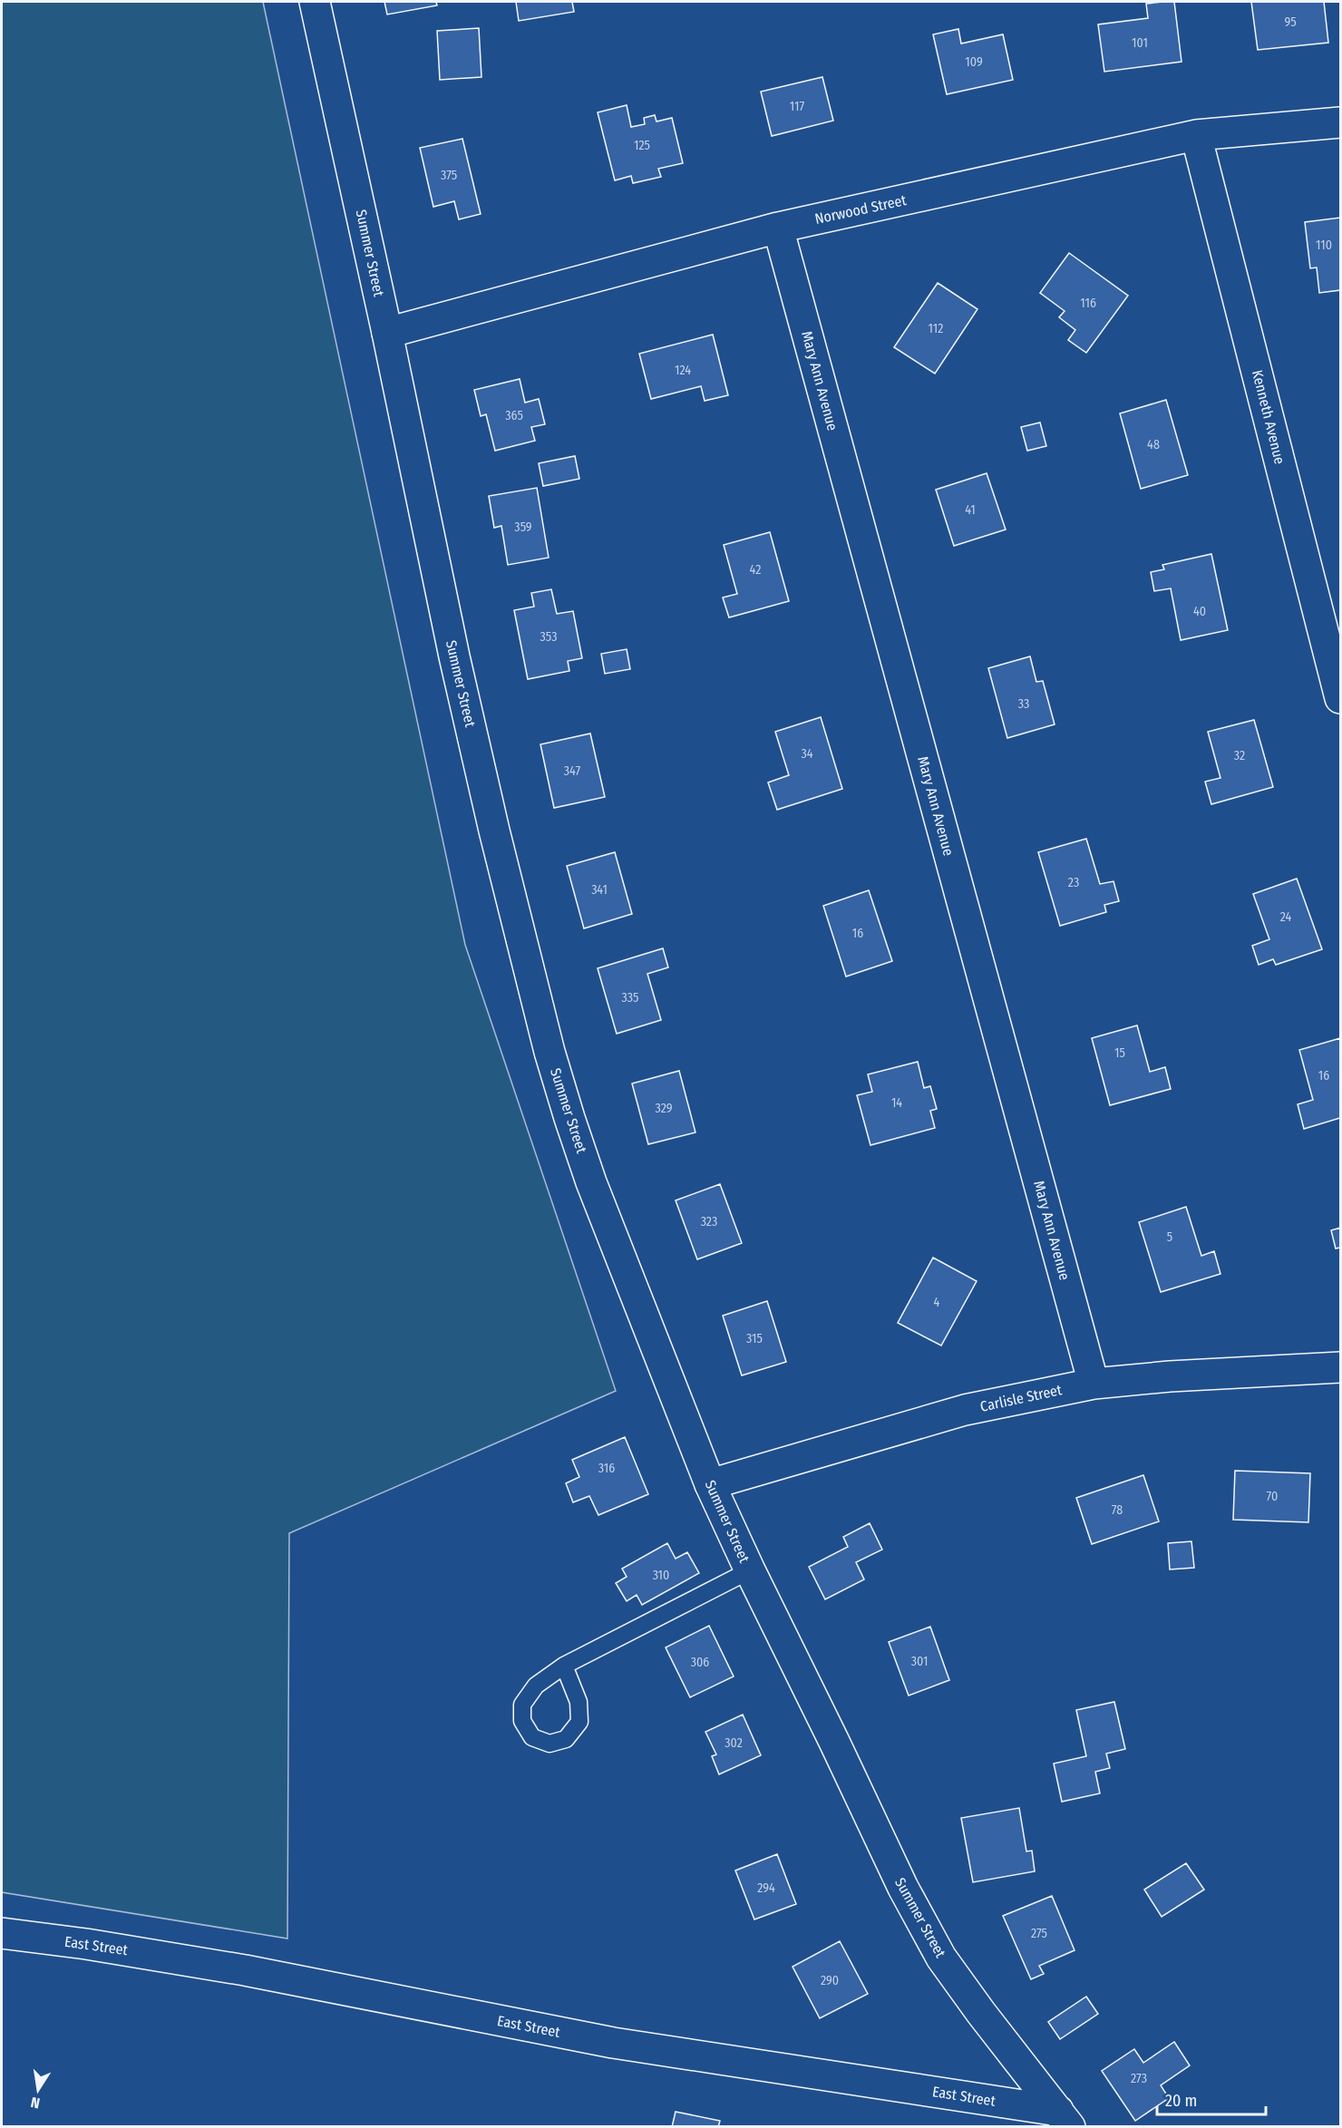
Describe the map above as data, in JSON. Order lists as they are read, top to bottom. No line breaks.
{"streets":{"street":["Norwood Street","Summer Street","Mary Ann Avenue","Kenneth Avenue","Carlisle Street","East Street"]},"crossings":[["Norwood Street","Summer Street"],["Norwood Street","Mary Ann Avenue"],["Norwood Street","Kenneth Avenue"],["Summer Street","Carlisle Street"],["Summer Street","East Street"],["Mary Ann Avenue","Carlisle Street"]],"house_numbers":["95","101","109","117","125","375","110","116","112","124","365","48","41","359","42","40","353","33","34","32","347","23","341","24","16","335","15","16","14","329","323","5","4","315","316","70","78","310","301","306","302","294","275","290","273"],"scale_bar":"20 m","north":"bottom"}
